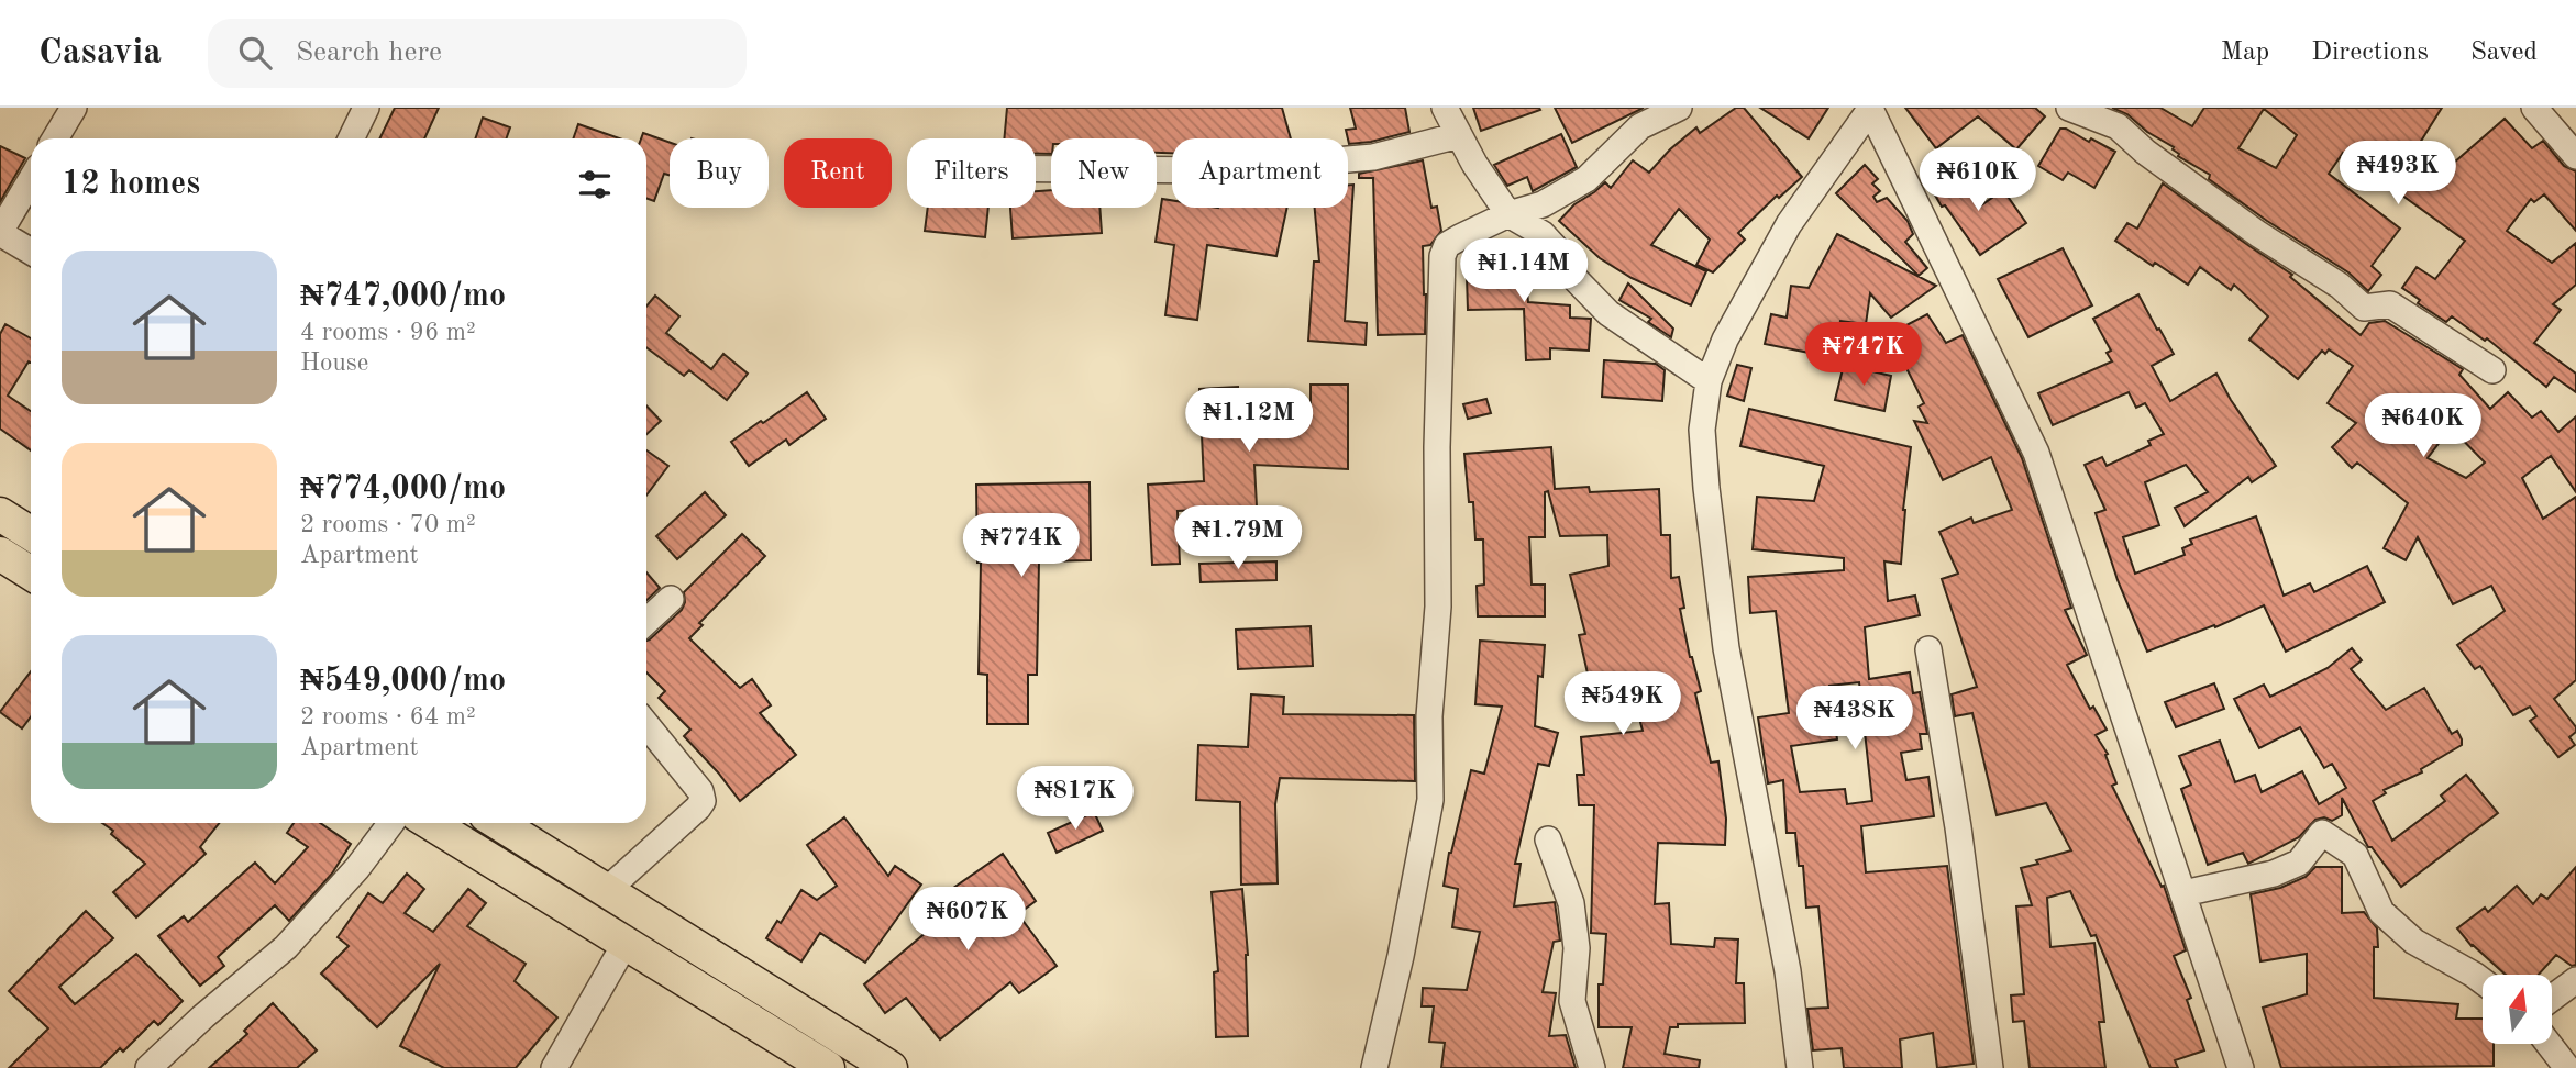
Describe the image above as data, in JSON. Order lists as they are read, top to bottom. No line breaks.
{"north":"top","page":{"header":"Casavia","search":"Search here","nav":["Map","Directions","Saved"],"chip":["Buy","Rent","Filters","New","Apartment"],"heading":"12 homes","price":["₦493K","₦610K","₦1.14M","₦747K","₦1.12M","₦640K","₦1.79M","₦774K","₦549K","₦438K","₦817K","₦607K"],"list":[{"name":"₦747,000/mo","note":"4 rooms · 96 m² · House"},{"name":"₦774,000/mo","note":"2 rooms · 70 m² · Apartment"},{"name":"₦549,000/mo","note":"2 rooms · 64 m² · Apartment"}]}}
